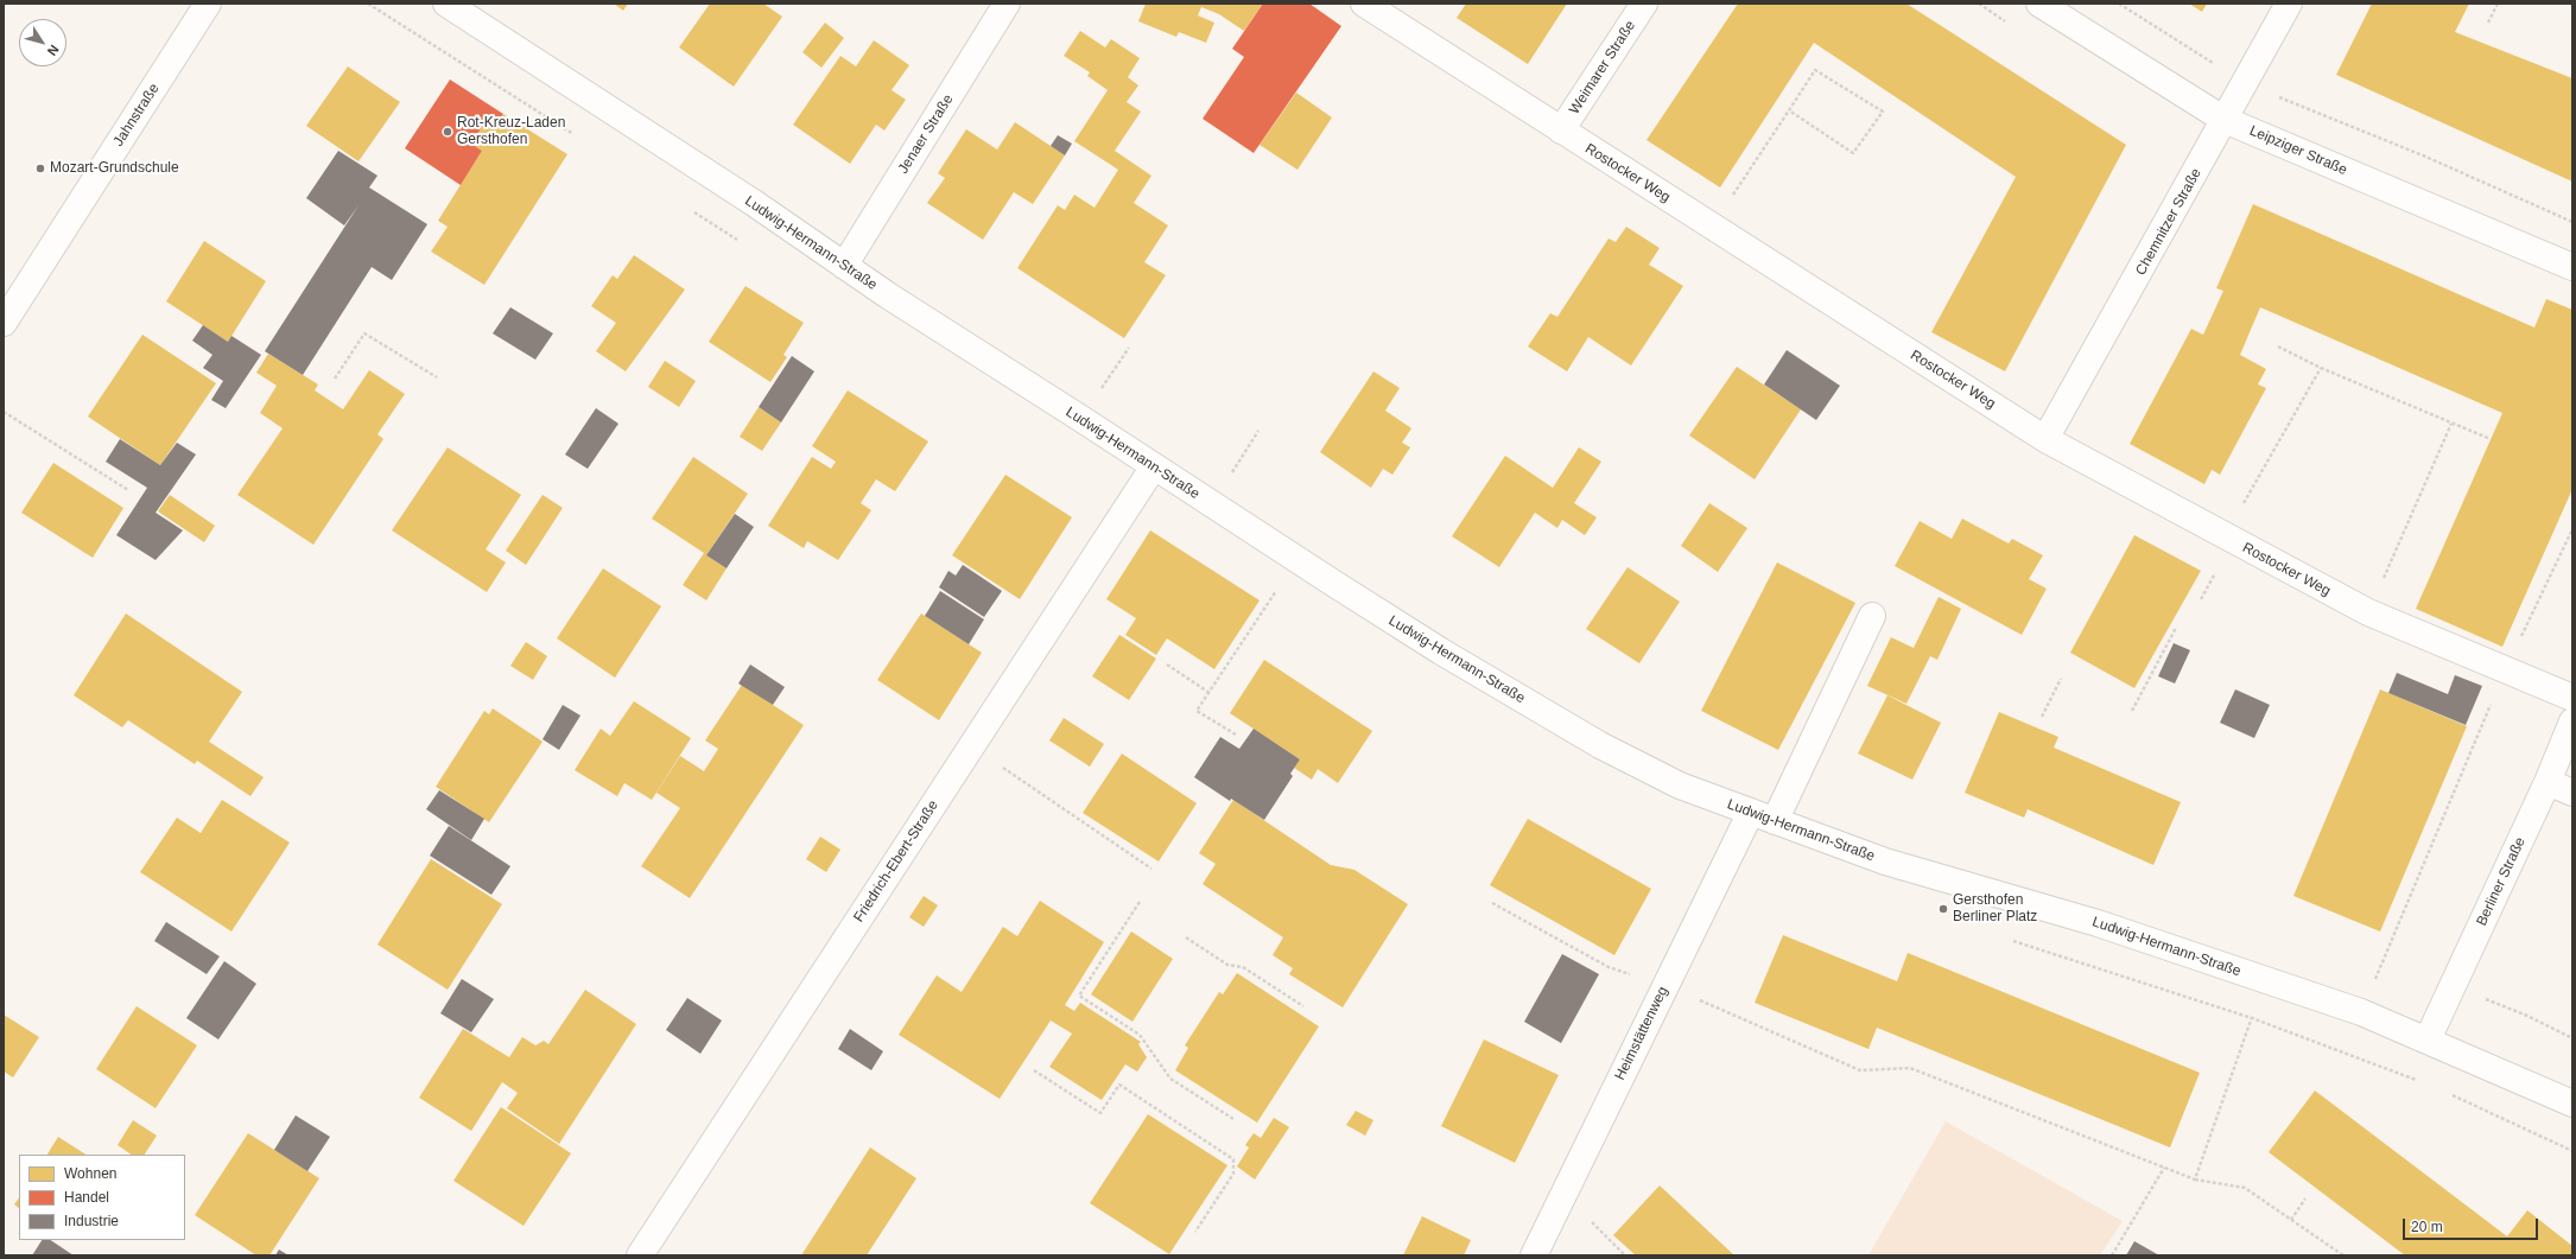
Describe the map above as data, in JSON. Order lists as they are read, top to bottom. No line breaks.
{"streets":{"street":["Weimarer Straße","Jahnstraße","Jenaer Straße","Leipziger Straße","Rostocker Weg","Chemnitzer Straße","Ludwig-Hermann-Straße","Friedrich-Ebert-Straße","Berliner Straße","Heimstättenweg"]},"crossings":[["Weimarer Straße","Rostocker Weg"],["Jenaer Straße","Ludwig-Hermann-Straße"],["Leipziger Straße","Chemnitzer Straße"],["Rostocker Weg","Chemnitzer Straße"],["Ludwig-Hermann-Straße","Friedrich-Ebert-Straße"],["Ludwig-Hermann-Straße","Berliner Straße"],["Ludwig-Hermann-Straße","Heimstättenweg"]],"places":["Rot-Kreuz-Laden Gersthofen","Mozart-Grundschule","Gersthofen Berliner Platz"],"legend":["Wohnen","Handel","Industrie"],"scale_bar":"20 m","north":"bottom right"}
